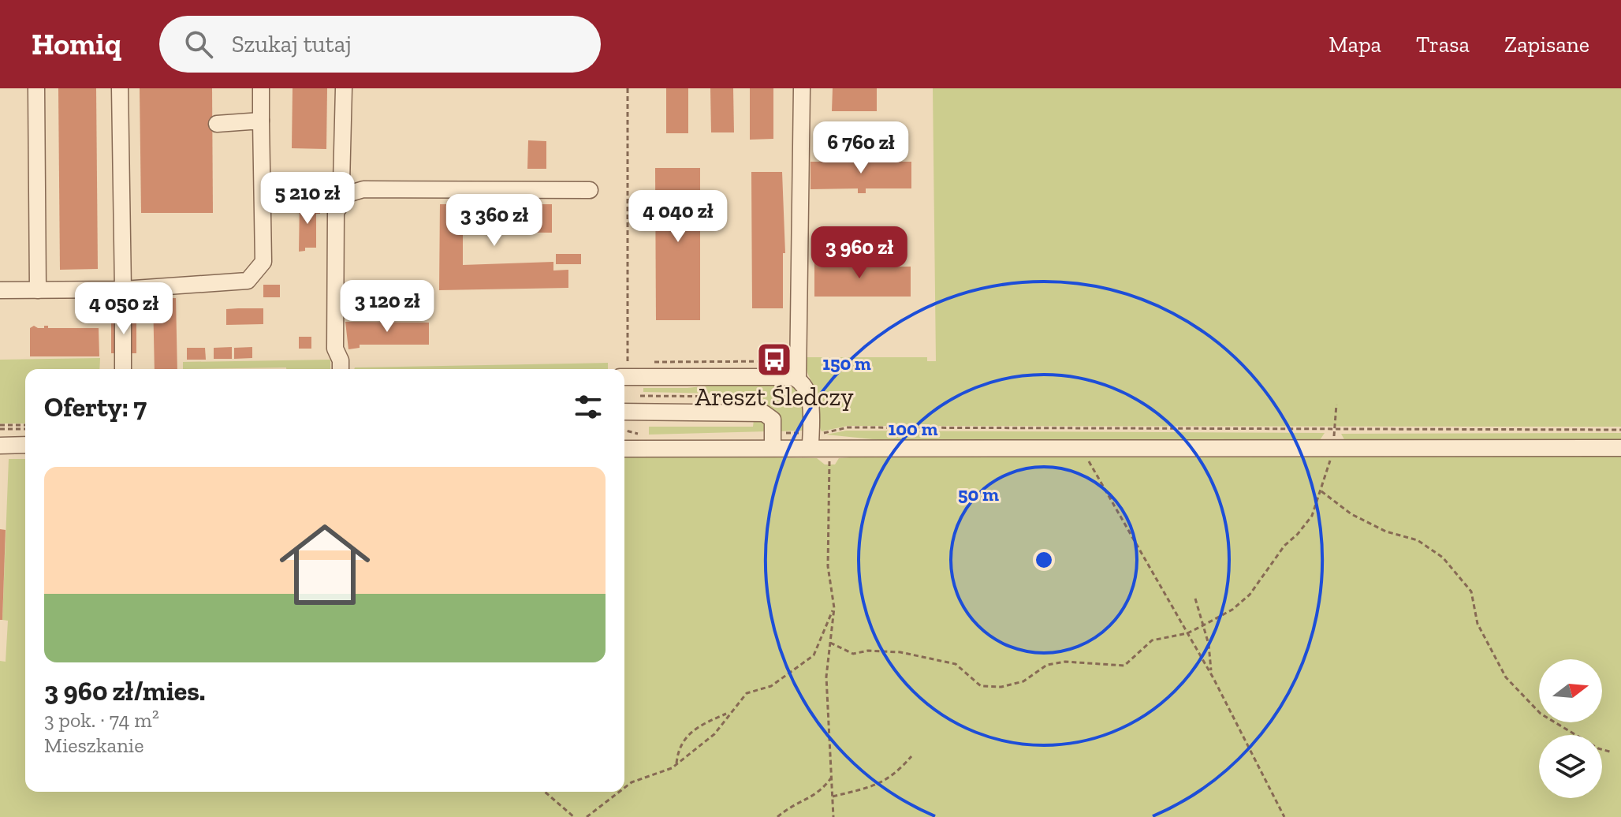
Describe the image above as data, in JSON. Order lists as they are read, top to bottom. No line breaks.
{"places":{"bus stop":["Areszt Śledczy"]},"north":"right","page":{"header":"Homiq","search":"Szukaj tutaj","nav":["Mapa","Trasa","Zapisane"],"price":["6 760 zł","5 210 zł","4 040 zł","3 360 zł","3 960 zł","3 120 zł","4 050 zł"],"heading":"Oferty: 7","list":[{"name":"3 960 zł/mies.","note":"3 pok. · 74 m² · Mieszkanie"}]},"rings":["150 m","100 m","50 m"]}
